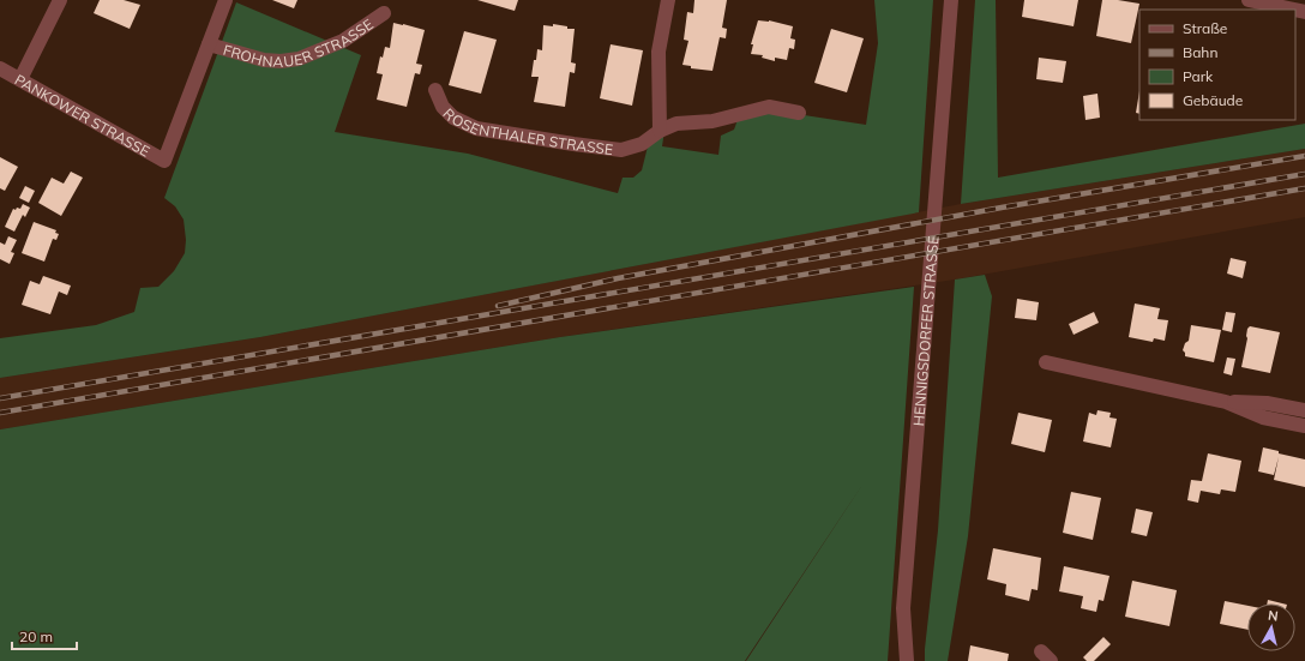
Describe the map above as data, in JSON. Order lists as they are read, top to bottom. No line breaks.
{"streets":{"street":["FROHNAUER STRASSE","PANKOWER STRASSE","ROSENTHALER STRASSE","HENNIGSDORFER STRASSE"]},"crossings":[["FROHNAUER STRASSE","PANKOWER STRASSE"]],"legend":["Straße","Bahn","Park","Gebäude"],"scale_bar":"20 m","north":"top"}
